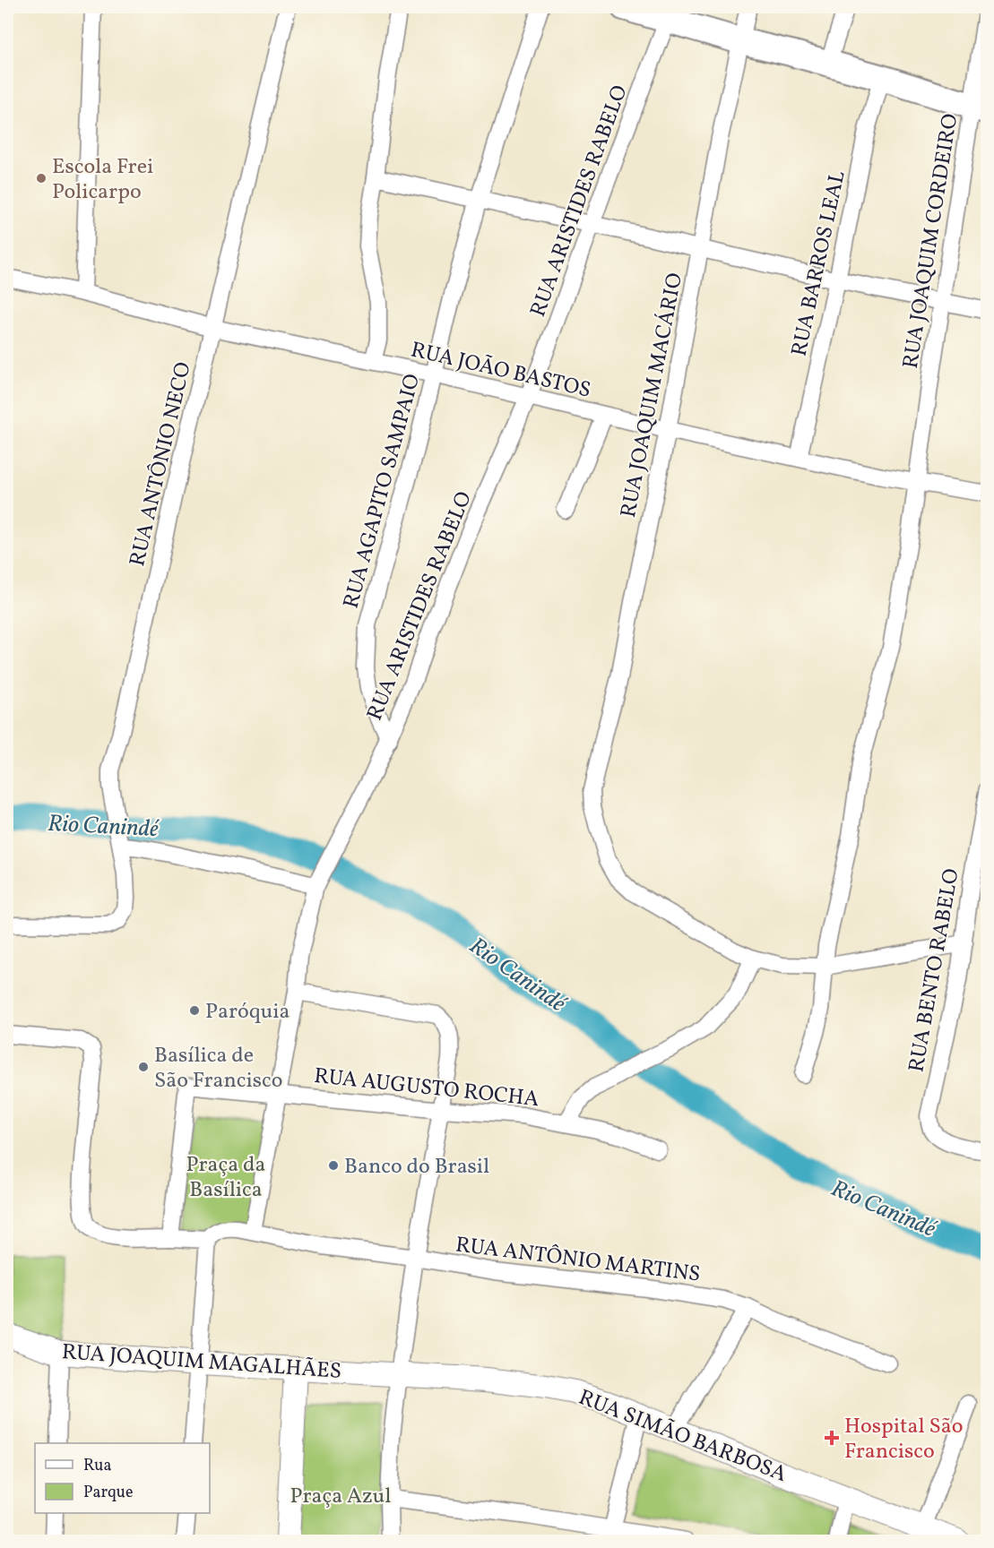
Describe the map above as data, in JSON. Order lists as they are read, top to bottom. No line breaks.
{"streets":{"street":["RUA ARISTIDES RABELO","RUA JOAQUIM CORDEIRO","RUA BARROS LEAL","RUA JOÃO BASTOS","RUA JOAQUIM MACÁRIO","RUA ANTÔNIO NECO","RUA AGAPITO SAMPAIO","RUA BENTO RABELO","RUA AUGUSTO ROCHA","RUA ANTÔNIO MARTINS","RUA JOAQUIM MAGALHÃES","RUA SIMÃO BARBOSA"]},"crossings":[["RUA ARISTIDES RABELO","RUA JOÃO BASTOS"],["RUA ARISTIDES RABELO","RUA AGAPITO SAMPAIO"],["RUA ARISTIDES RABELO","RUA AUGUSTO ROCHA"],["RUA ARISTIDES RABELO","RUA ANTÔNIO MARTINS"],["RUA JOAQUIM CORDEIRO","RUA JOÃO BASTOS"],["RUA BARROS LEAL","RUA JOÃO BASTOS"],["RUA JOÃO BASTOS","RUA JOAQUIM MACÁRIO"],["RUA JOÃO BASTOS","RUA ANTÔNIO NECO"],["RUA JOÃO BASTOS","RUA AGAPITO SAMPAIO"],["RUA JOAQUIM MAGALHÃES","RUA SIMÃO BARBOSA"]],"water":["Rio Canindé"],"parks":["Praça da Basílica","Praça Azul"],"places":{"other":["Escola Frei Policarpo","Paróquia","Basílica de São Francisco","Banco do Brasil"],"health":["Hospital São Francisco"]},"legend":["Rua","Parque"]}
